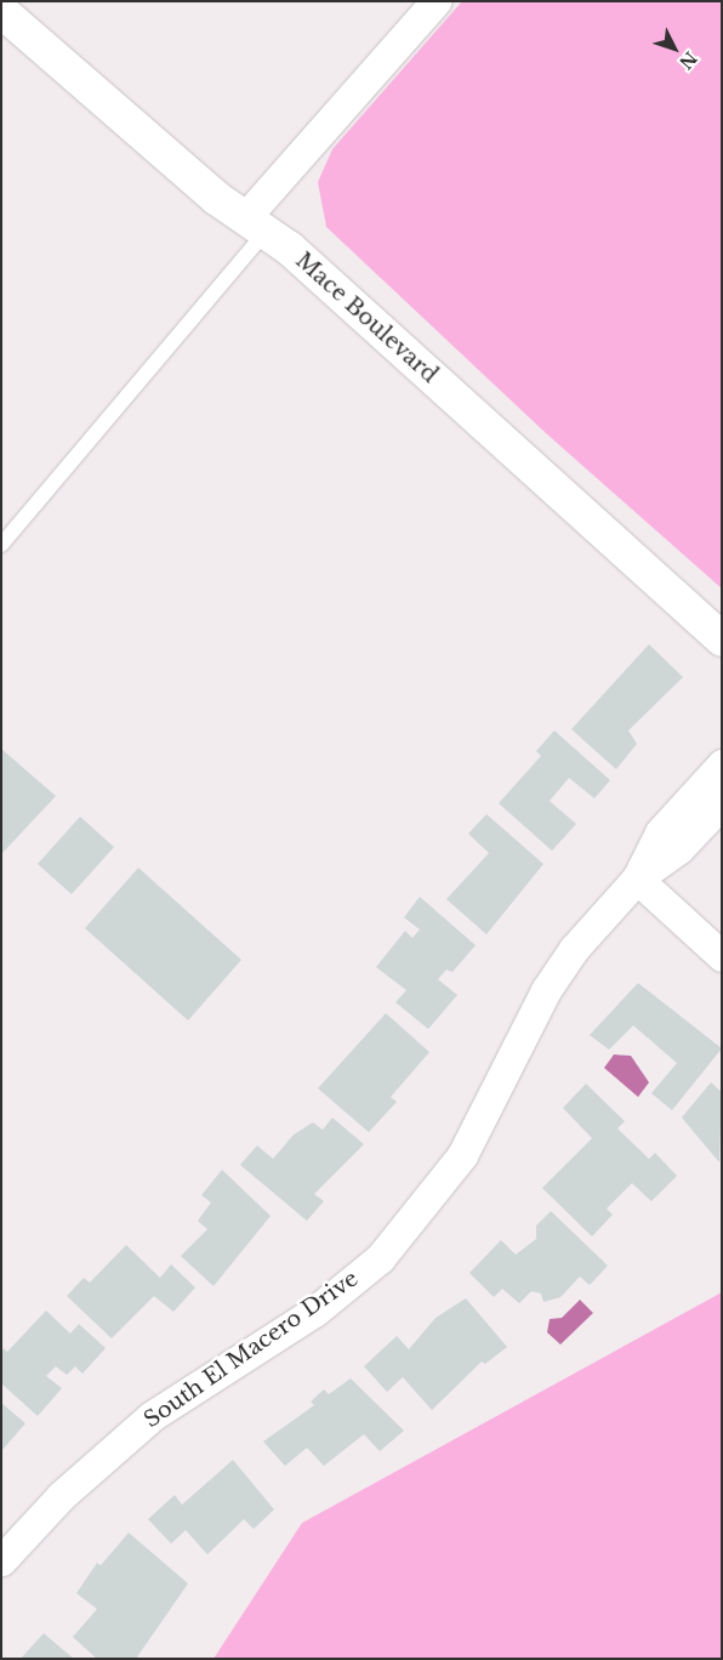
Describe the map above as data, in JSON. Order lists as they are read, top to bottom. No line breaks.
{"streets":{"street":["Mace Boulevard","South El Macero Drive"]},"north":"bottom right"}
